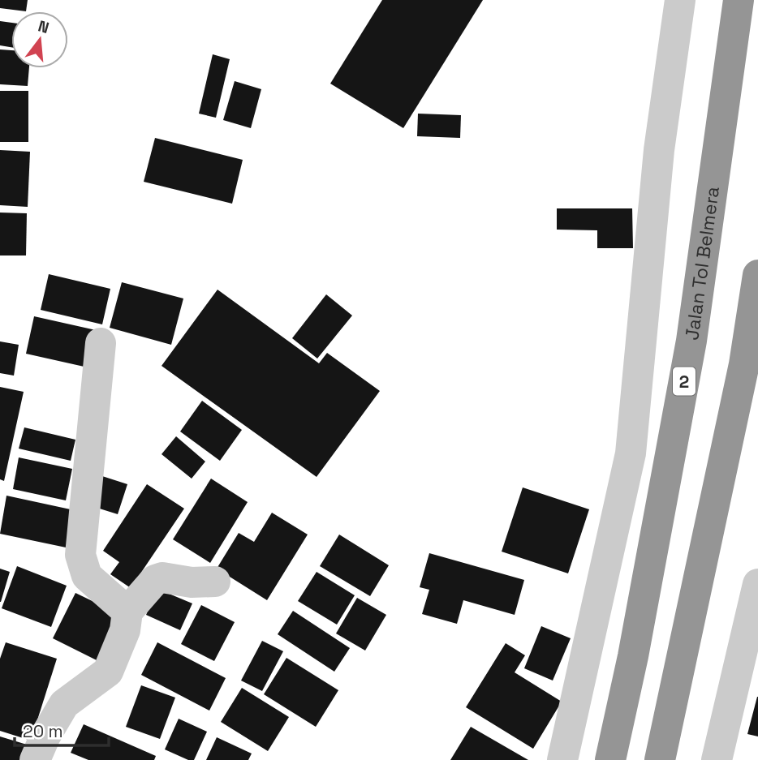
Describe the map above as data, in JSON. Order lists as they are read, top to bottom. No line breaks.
{"streets":{"highway":["Jalan Tol Belmera","2"]},"scale_bar":"20 m","north":"top"}
